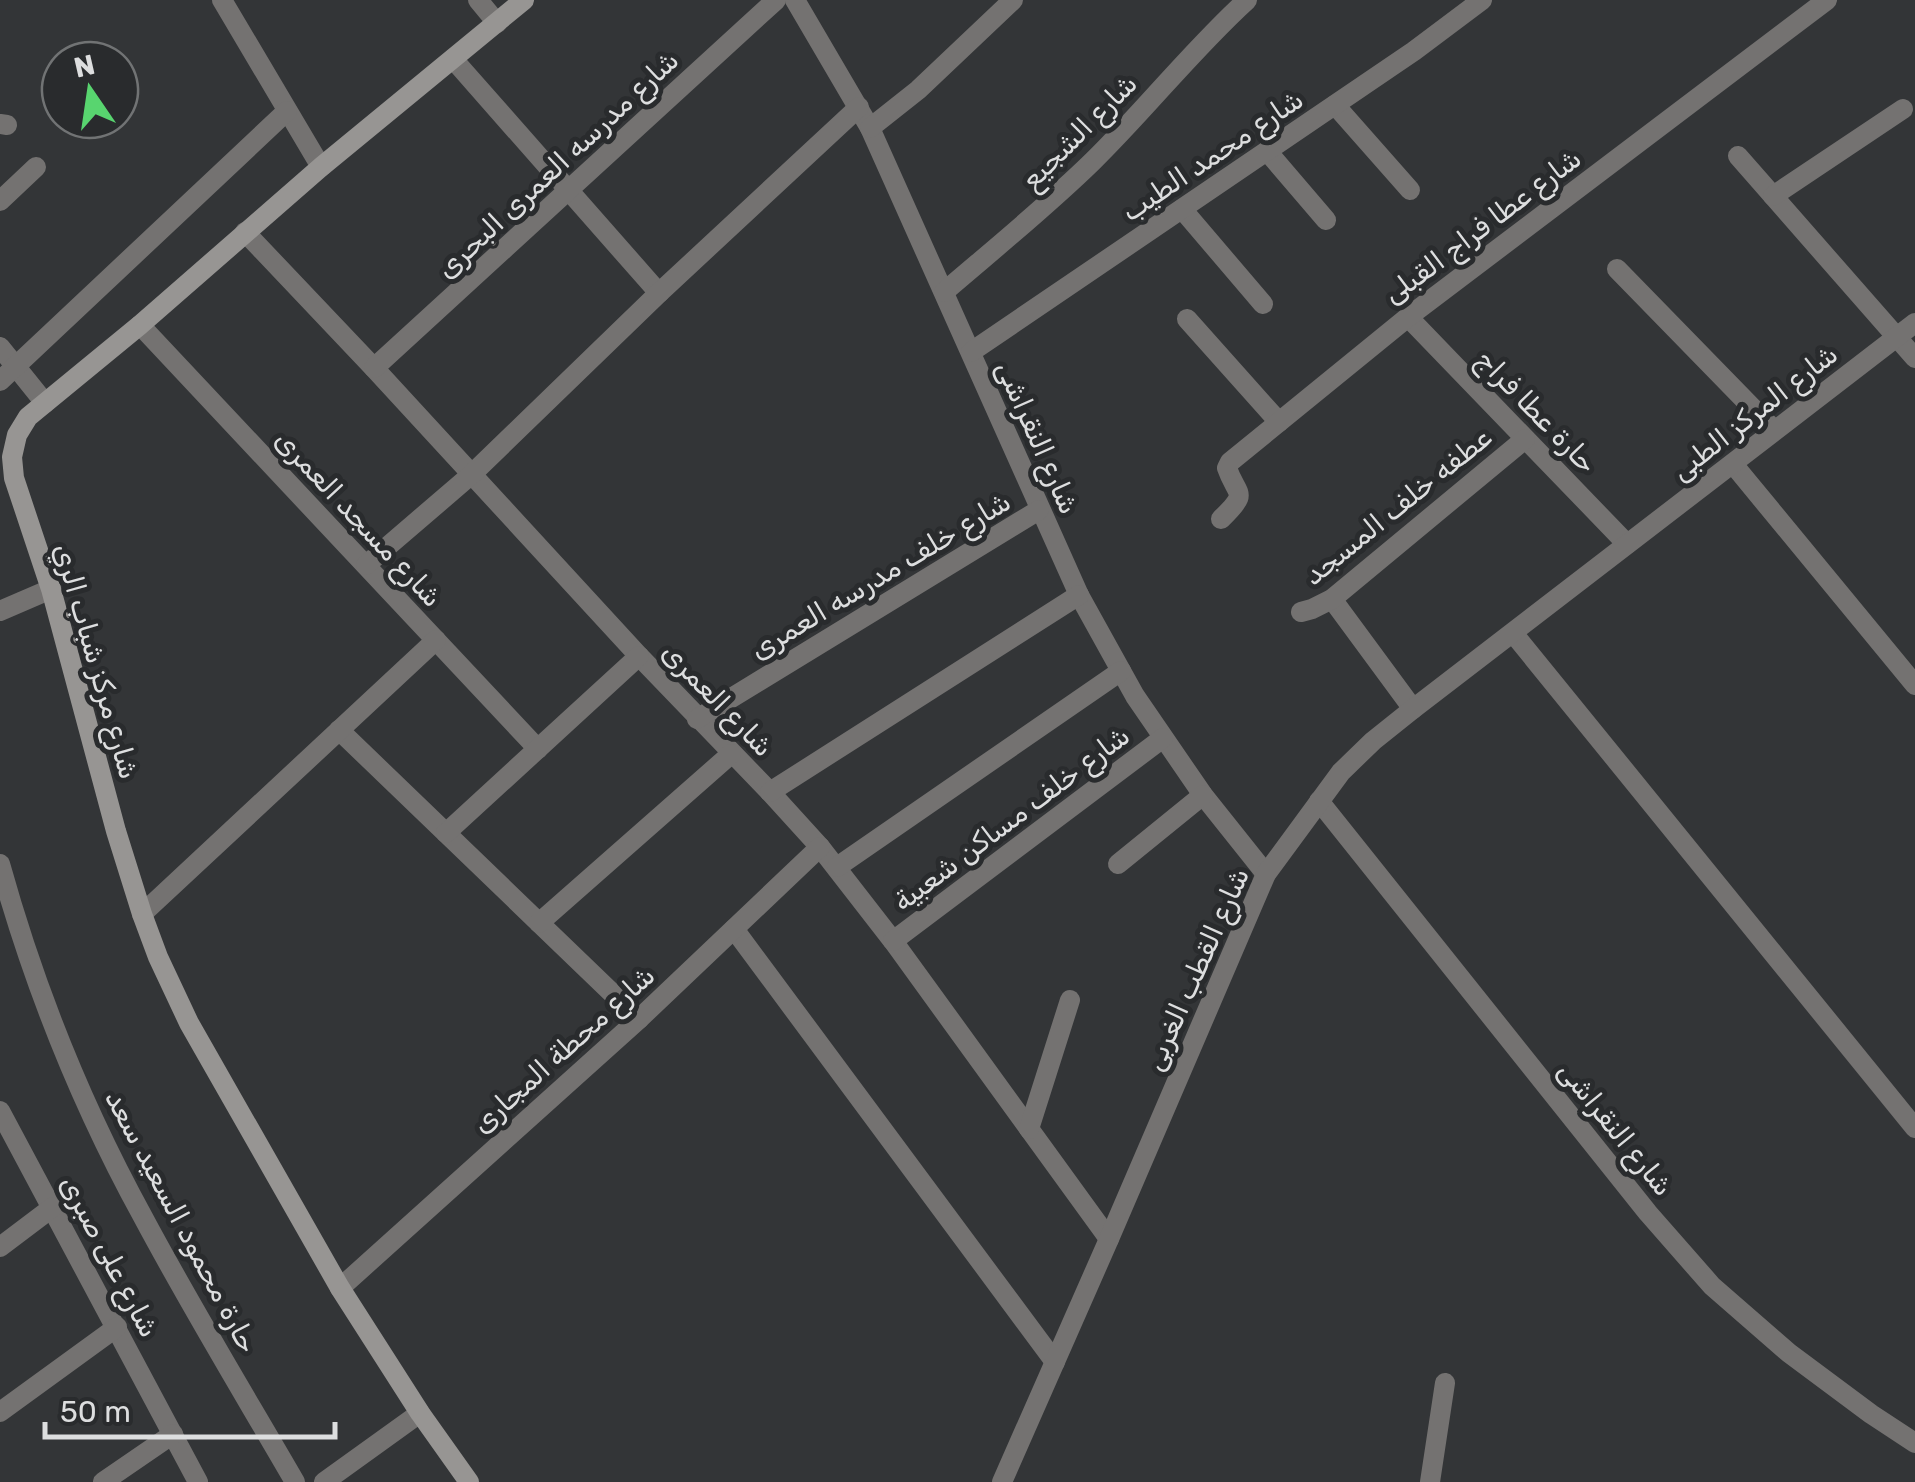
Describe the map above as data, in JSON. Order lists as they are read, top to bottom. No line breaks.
{"streets":{"street":["شارع الشجيع","شارع محمد الطيب","شارع مدرسه العمرى البحرى","شارع عطا فراج القبلى","حارة عطا فراج","شارع المركز الطبى","شارع النقراشى","عطفه خلف المسجد","شارع مسجد العمرى","شارع خلف مدرسه العمرى","شارع مركز شباب الري","شارع العمرى","شارع خلف مساكن شعبية","شارع القطب الغربى","شارع محطة المجارى","حارة محمود السعيد سعد","شارع على صبرى"]},"crossings":[["شارع الشجيع","شارع النقراشى"],["شارع محمد الطيب","شارع النقراشى"],["شارع مدرسه العمرى البحرى","شارع العمرى"],["شارع عطا فراج القبلى","حارة عطا فراج"],["حارة عطا فراج","شارع المركز الطبى"],["حارة عطا فراج","عطفه خلف المسجد"],["حارة عطا فراج","شارع القطب الغربى"],["شارع المركز الطبى","شارع القطب الغربى"],["شارع النقراشى","شارع خلف مدرسه العمرى"],["شارع النقراشى","شارع خلف مساكن شعبية"],["شارع النقراشى","شارع القطب الغربى"],["شارع مسجد العمرى","شارع مركز شباب الري"],["شارع خلف مدرسه العمرى","شارع العمرى"],["شارع مركز شباب الري","شارع العمرى"],["شارع مركز شباب الري","شارع محطة المجارى"],["شارع العمرى","شارع خلف مساكن شعبية"],["شارع العمرى","شارع القطب الغربى"],["شارع العمرى","شارع محطة المجارى"]],"scale_bar":"50 m","north":"top"}
